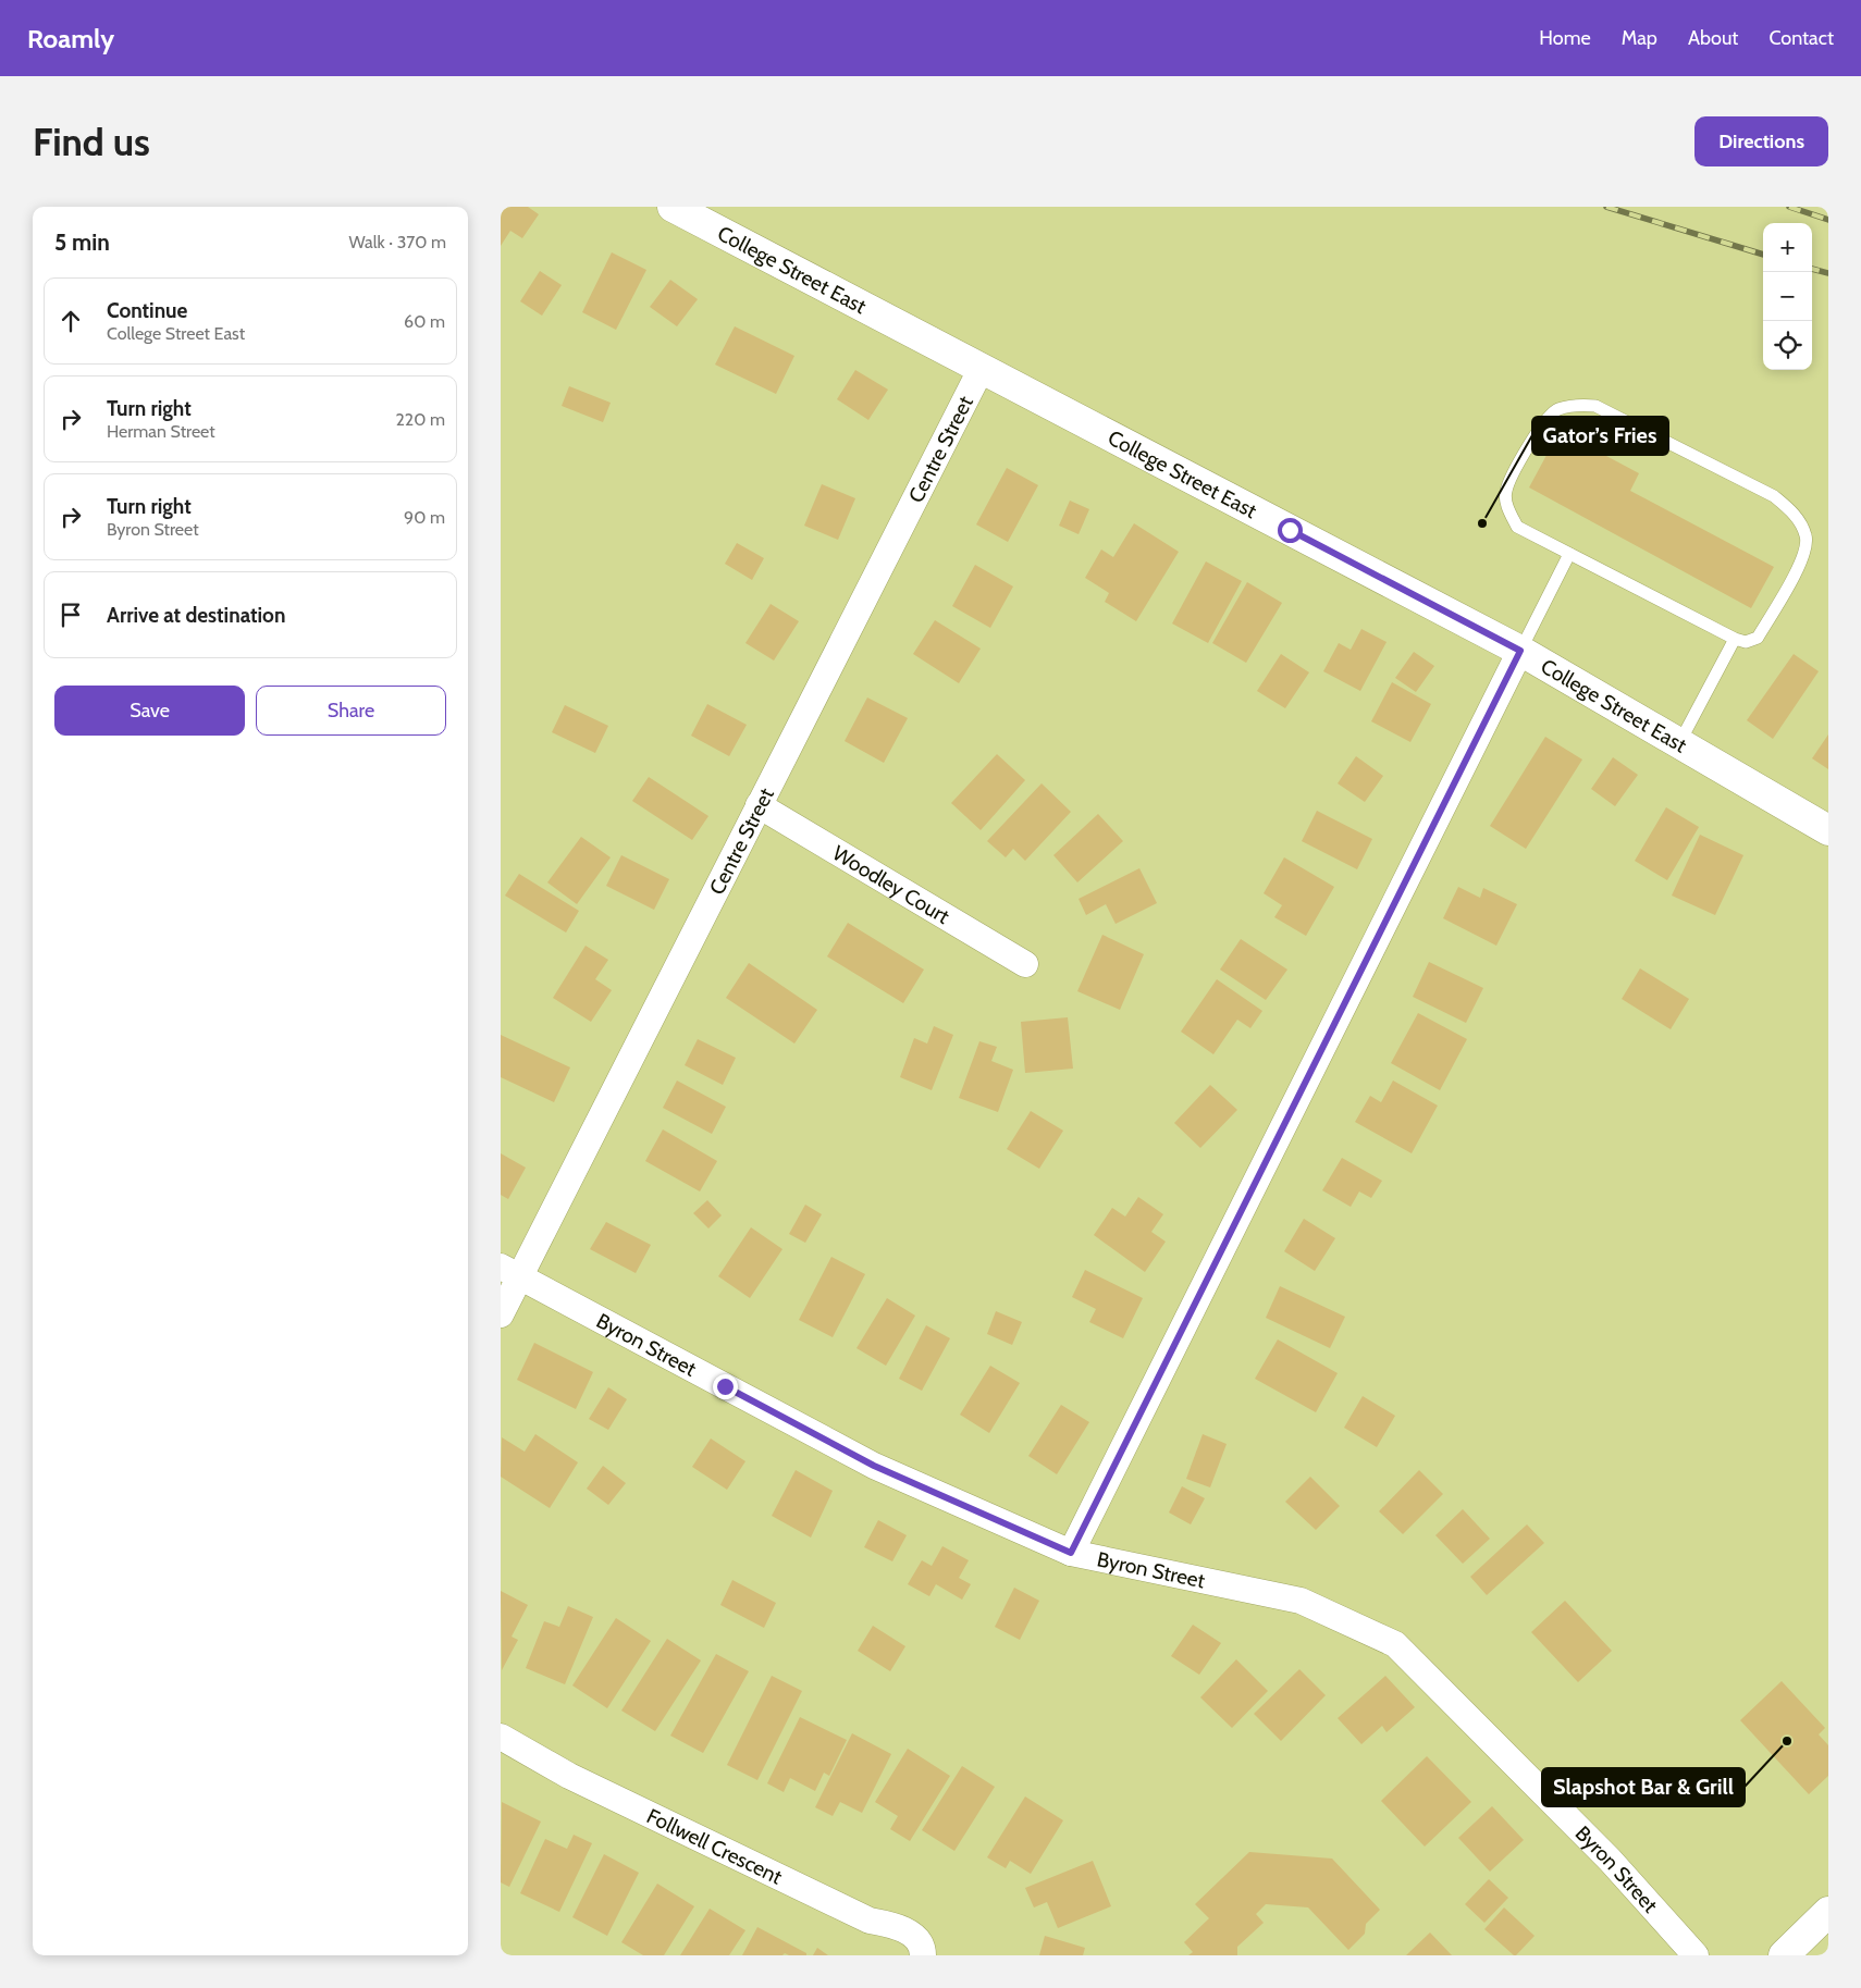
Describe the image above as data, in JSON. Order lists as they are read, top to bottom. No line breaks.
{"streets":{"main road":["College Street East"],"street":["Centre Street","Woodley Court","Byron Street","Follwell Crescent"]},"crossings":[["College Street East","Centre Street"],["Centre Street","Woodley Court"],["Centre Street","Byron Street"]],"places":["Gator’s Fries","Slapshot Bar & Grill"],"page":{"header":"Roamly","nav":["Home","Map","About","Contact"],"buttons":["Directions",["Save","Share"]],"title":"Find us","heading":["5 min","Walk · 370 m"],"map_buttons":["+","−"],"list":[["Continue","College Street East","60 m"],["Turn right","Herman Street","220 m"],["Turn right","Byron Street","90 m"],"Arrive at destination"]}}
